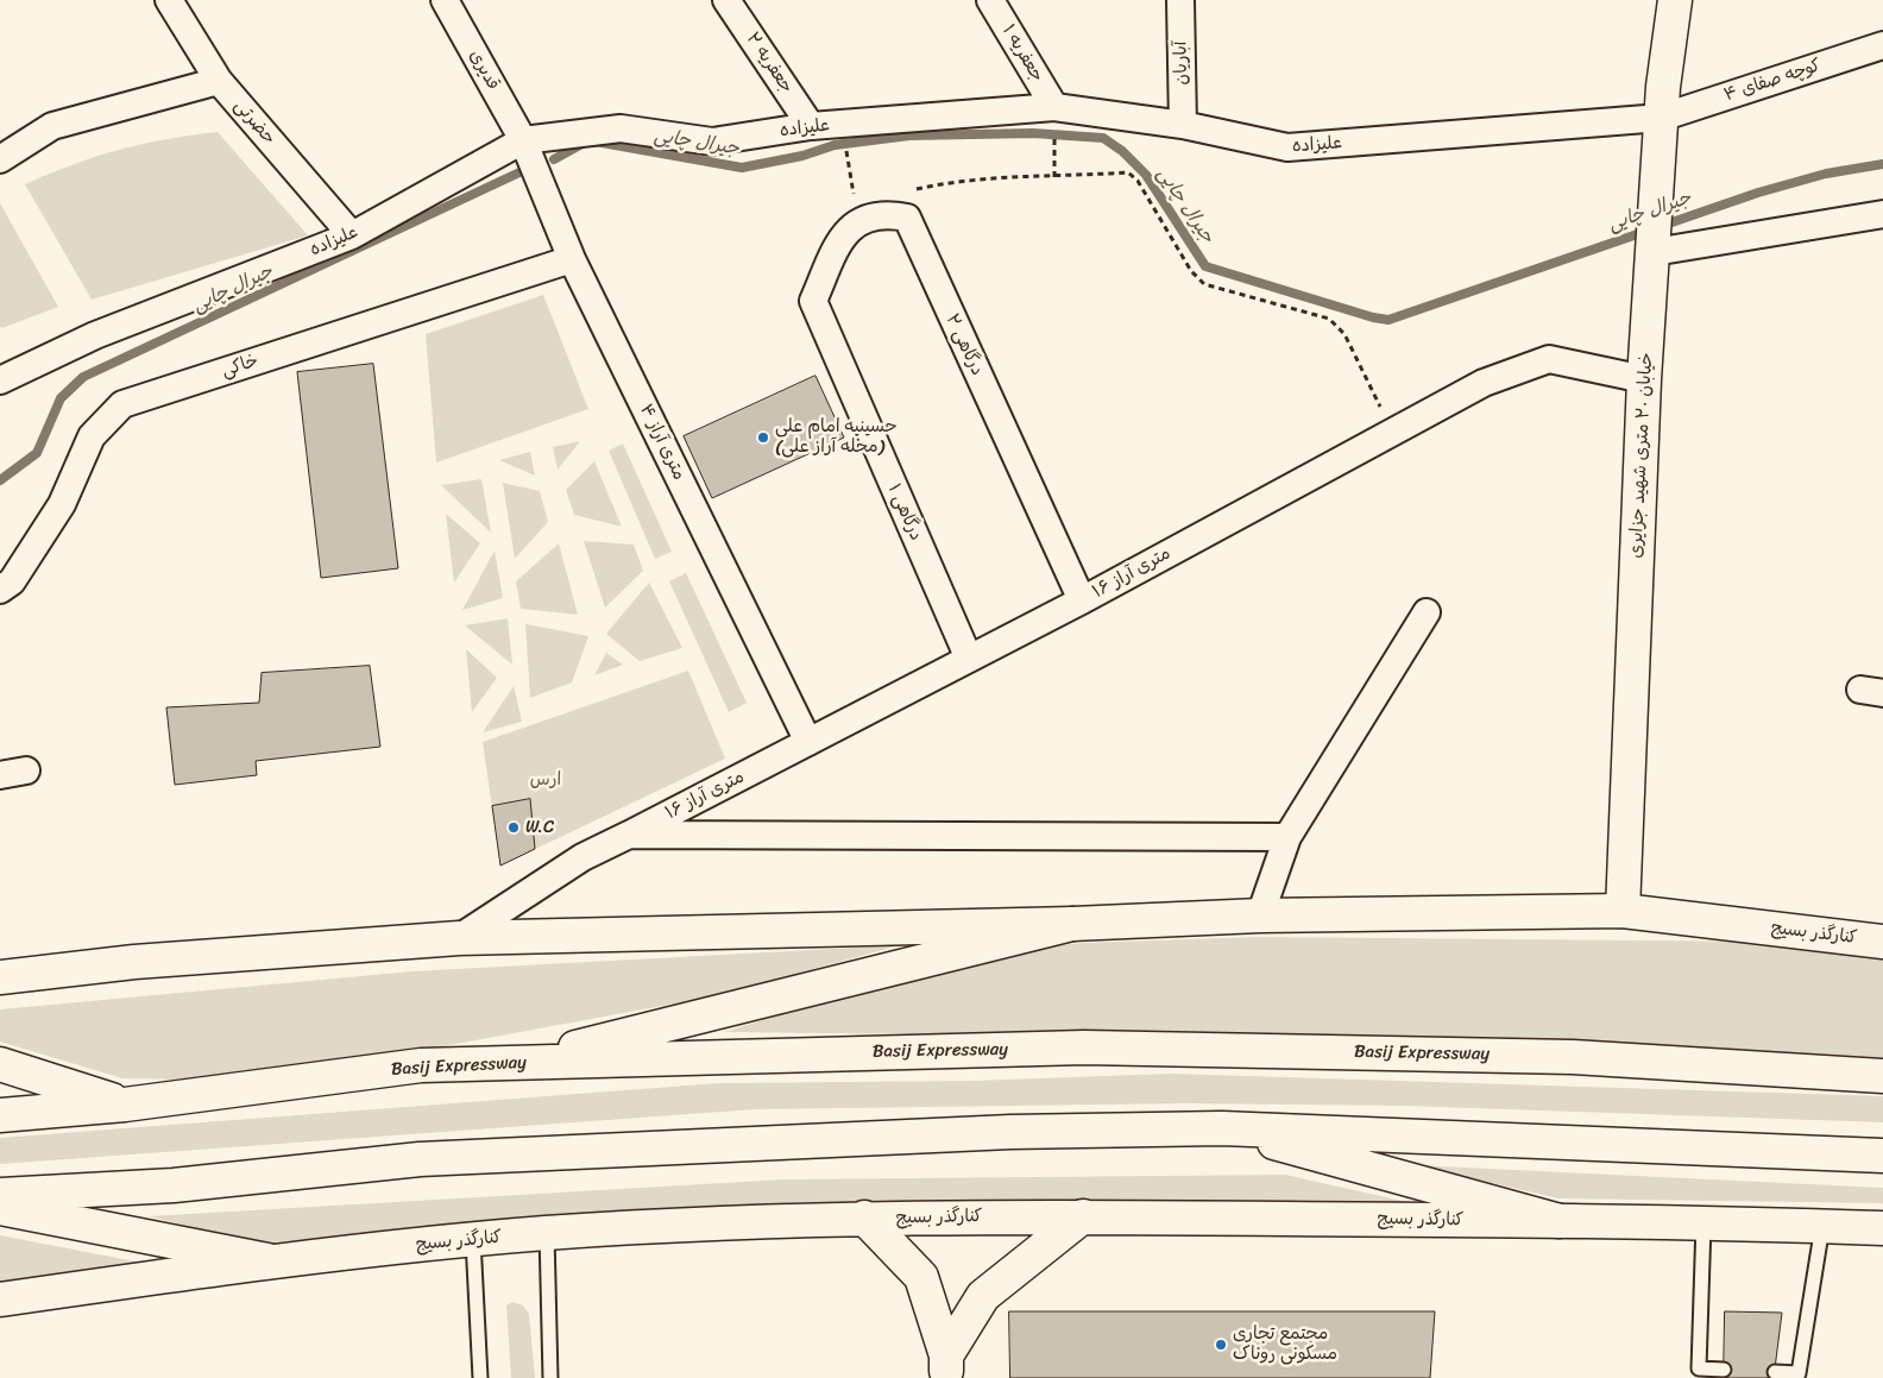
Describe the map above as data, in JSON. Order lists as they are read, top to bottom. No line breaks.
{"streets":{"main road":["خیابان ۲۰ متری شهید جزایری","کنارگذر بسیج","Basij Expressway"],"street":["جعفریه ۱","جعفریه ۲","آباریان","قدیری","کوچه صفای ۴","حضرتی","علیزاده","درگاهی ۲","خاکی","۴ متری آراز","درگاهی ۱","۱۶ متری آراز"]},"crossings":[["جعفریه ۱","علیزاده"],["جعفریه ۲","علیزاده"],["آباریان","علیزاده"],["قدیری","علیزاده"],["قدیری","۴ متری آراز"],["کوچه صفای ۴","علیزاده"],["کوچه صفای ۴","خیابان ۲۰ متری شهید جزایری"],["حضرتی","علیزاده"],["علیزاده","۴ متری آراز"],["علیزاده","خیابان ۲۰ متری شهید جزایری"],["درگاهی ۲","درگاهی ۱"],["درگاهی ۲","۱۶ متری آراز"],["خاکی","۴ متری آراز"],["۴ متری آراز","۱۶ متری آراز"],["خیابان ۲۰ متری شهید جزایری","۱۶ متری آراز"],["خیابان ۲۰ متری شهید جزایری","کنارگذر بسیج"],["درگاهی ۱","۱۶ متری آراز"],["۱۶ متری آراز","کنارگذر بسیج"]],"water":["جیرال چایی"],"parks":["ارس"],"places":["حسینیه امام علی (محله آراز علی)","W.C","مجتمع تجاری مسکونی روناک"]}
